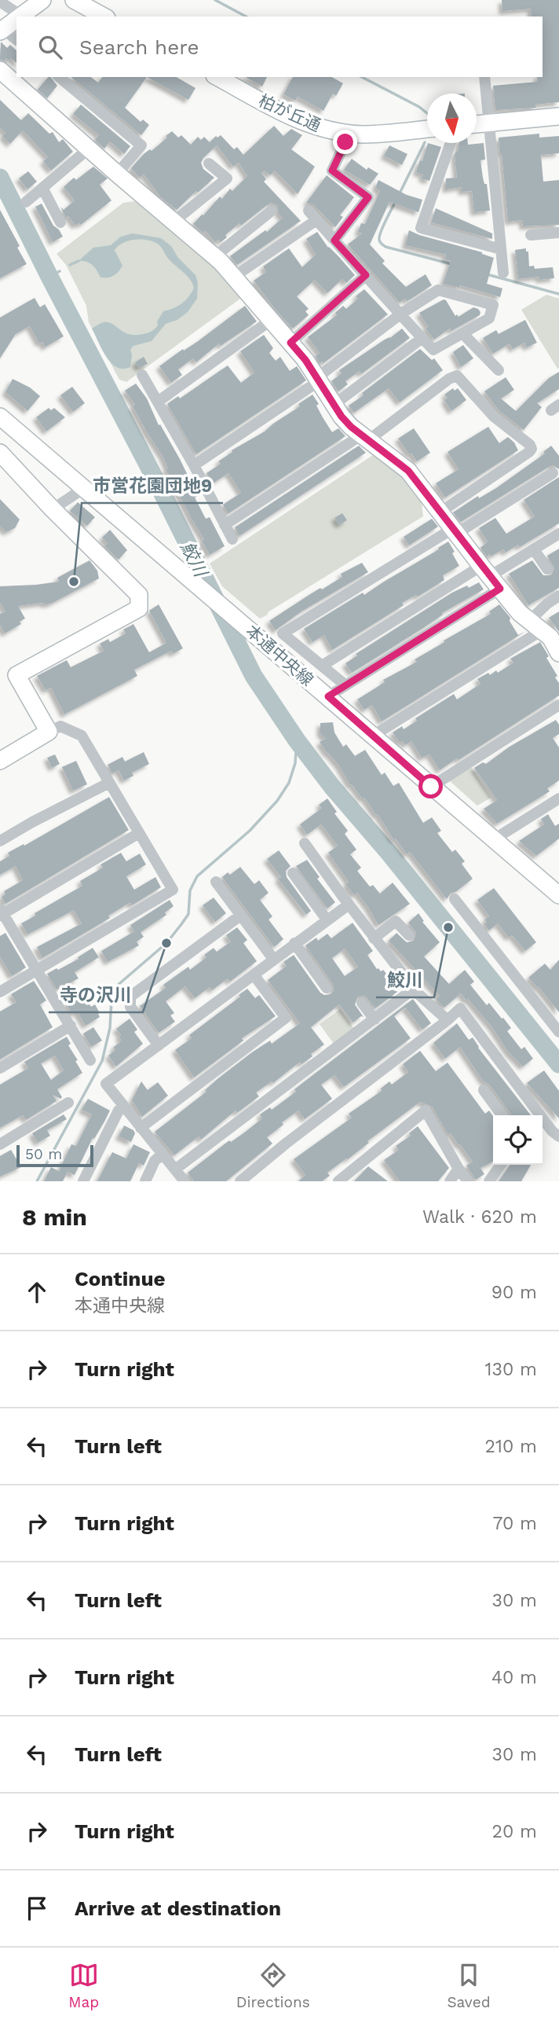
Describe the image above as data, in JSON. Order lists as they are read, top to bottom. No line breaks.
{"streets":{"street":["柏が丘通","本通中央線"]},"water":["鮫川"],"places":["市営花園団地9","鮫川","寺の沢川"],"scale_bar":"50 m","north":"bottom","page":{"search":"Search here","scale":"50 m","heading":["8 min","Walk · 620 m"],"list":[["Continue","本通中央線","90 m"],["Turn right","130 m"],["Turn left","210 m"],["Turn right","70 m"],["Turn left","30 m"],["Turn right","40 m"],["Turn left","30 m"],["Turn right","20 m"],"Arrive at destination"],"nav":["Map","Directions","Saved"]}}
